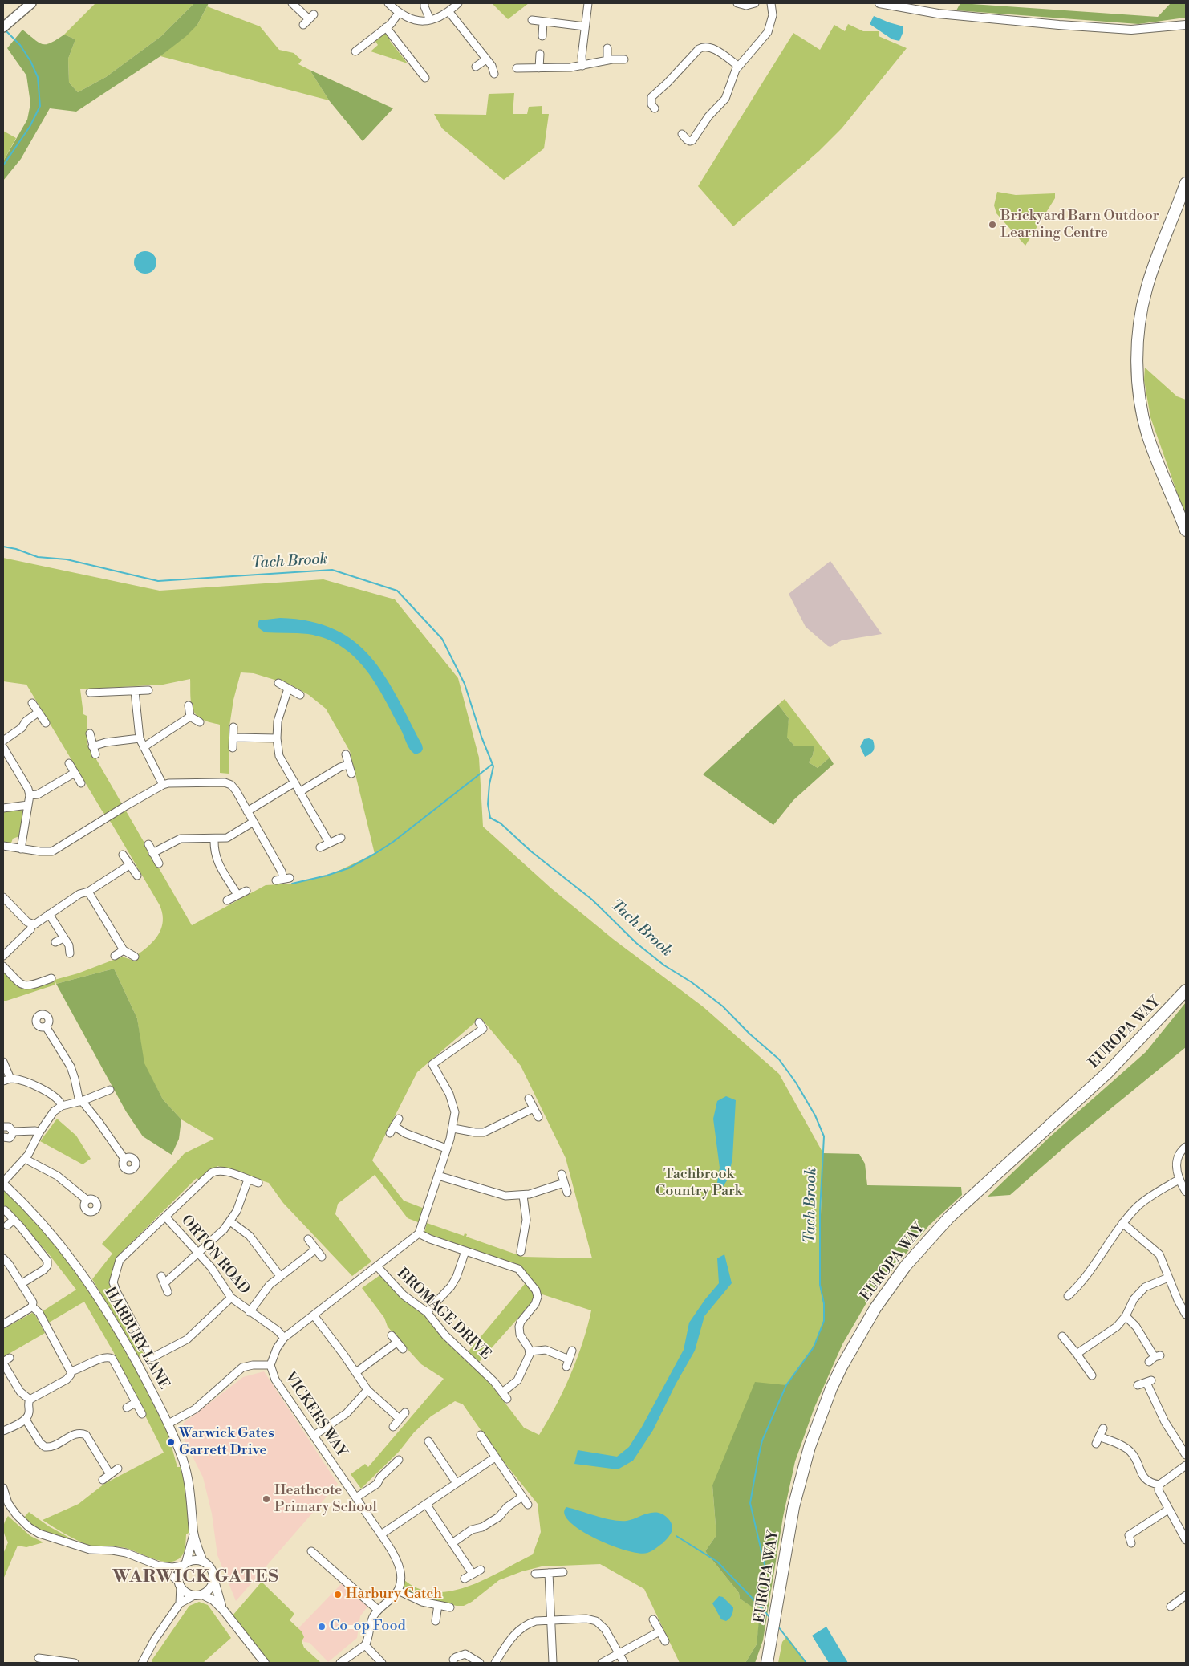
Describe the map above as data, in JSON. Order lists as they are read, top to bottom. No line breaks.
{"streets":{"highway":["EUROPA WAY"],"street":["ORTON ROAD","BROMAGE DRIVE","HARBURY LANE","VICKERS WAY"]},"crossings":[["ORTON ROAD","VICKERS WAY"],["BROMAGE DRIVE","VICKERS WAY"]],"districts":["WARWICK GATES"],"water":["Tach Brook"],"parks":["Tachbrook Country Park"],"places":["Brickyard Barn Outdoor Learning Centre","Warwick Gates Garrett Drive","Heathcote Primary School","Harbury Catch","Co-op Food"]}
